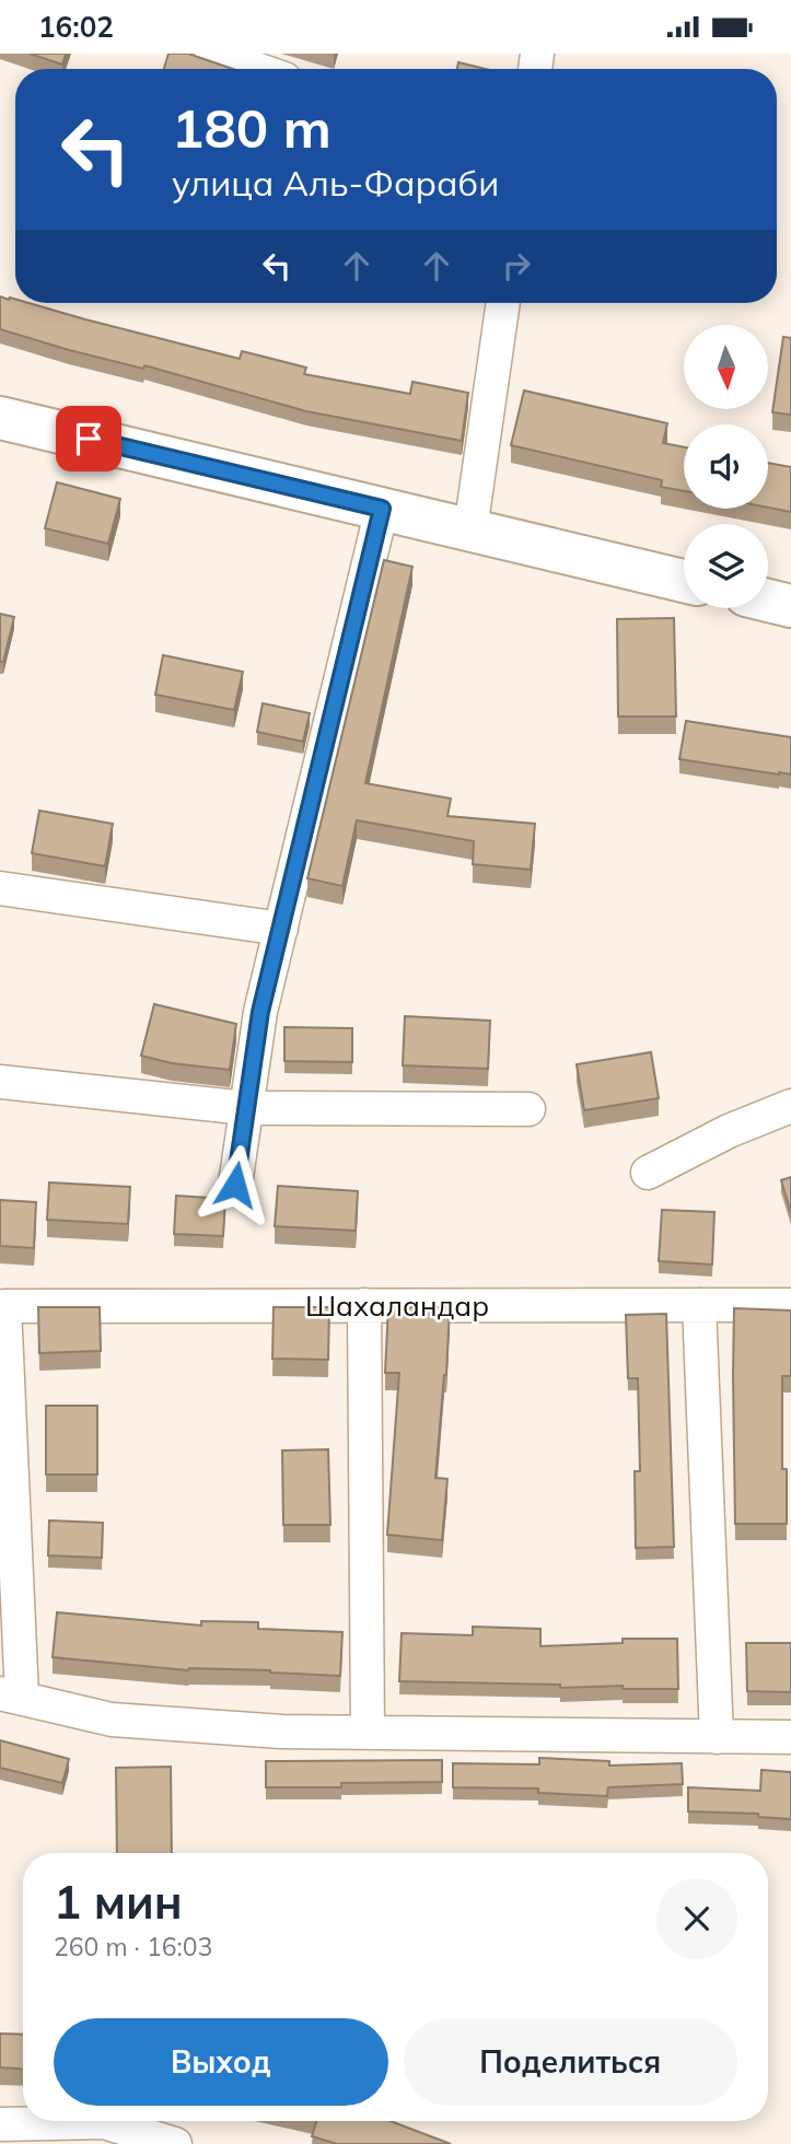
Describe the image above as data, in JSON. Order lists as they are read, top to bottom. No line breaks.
{"streets":{"street":["Шахаландар"]},"north":"bottom","page":{"status":"16:02","turn":["180 m","улица Аль-Фараби"],"heading":["1 мин","260 m · 16:03"],"buttons":["Выход","Поделиться"]}}
